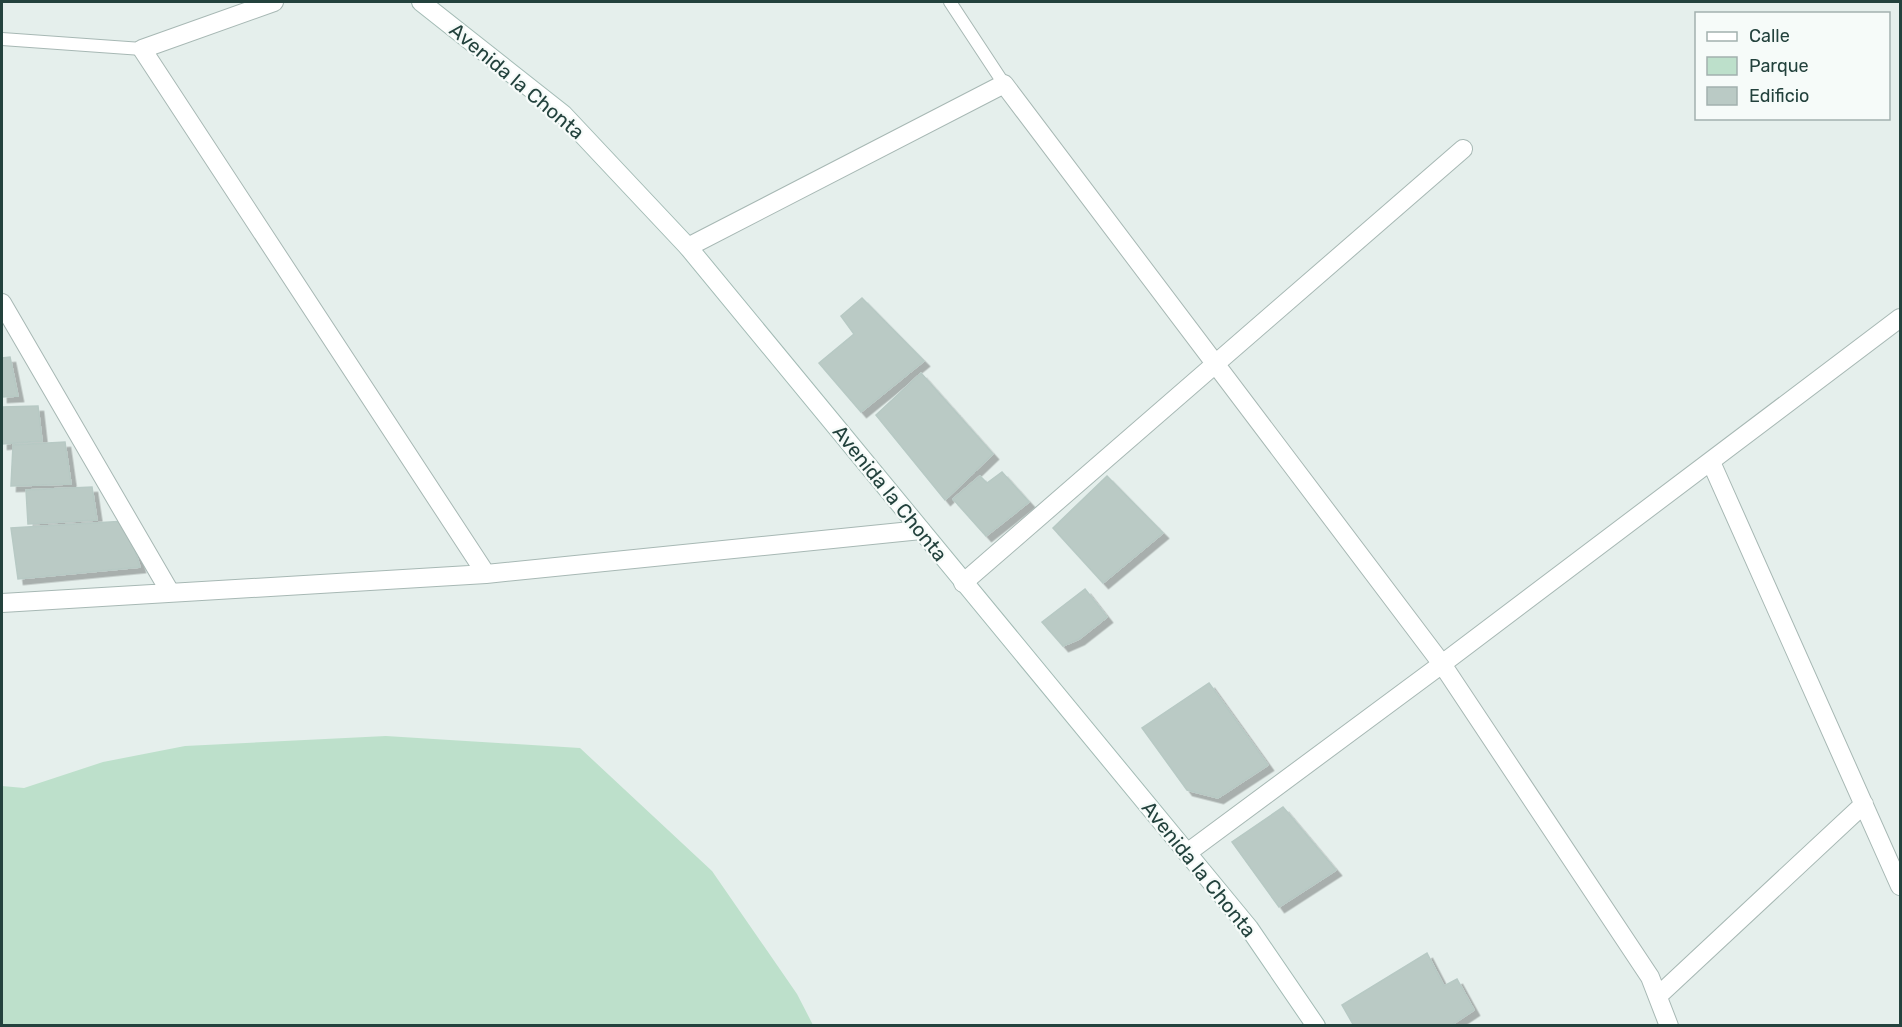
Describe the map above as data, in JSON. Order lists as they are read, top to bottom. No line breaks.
{"streets":{"street":["Avenida la Chonta"]},"legend":["Calle","Parque","Edificio"]}
